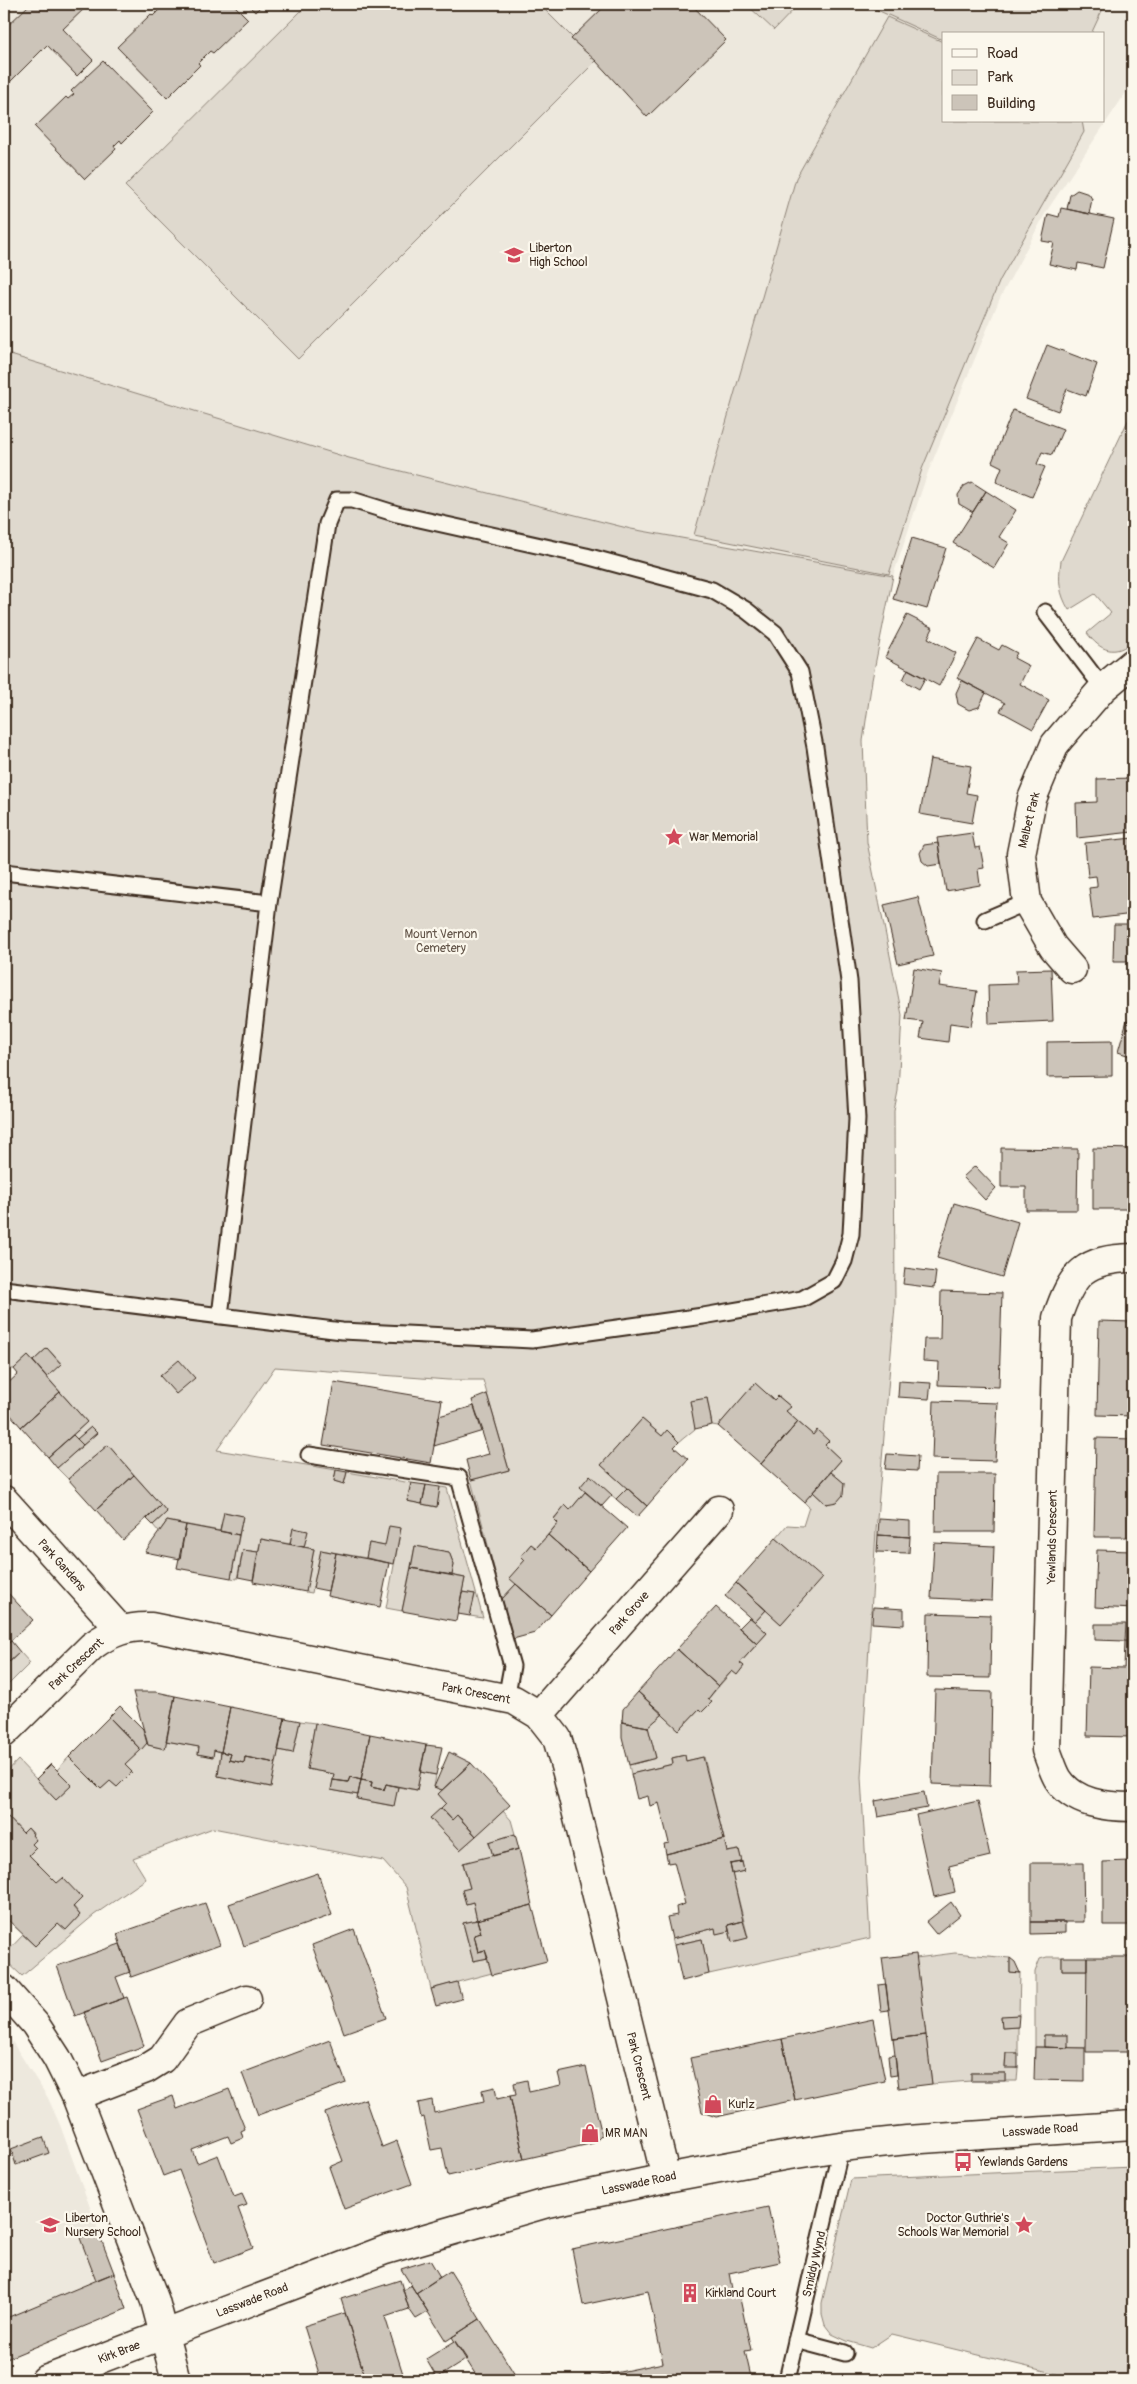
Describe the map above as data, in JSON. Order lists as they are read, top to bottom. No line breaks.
{"streets":{"street":["Malbet Park","Yewlands Crescent","Park Gardens","Park Grove","Park Crescent","Lasswade Road","Kirk Brae"],"lane":["Smiddy Wynd"]},"crossings":[["Park Gardens","Park Crescent"],["Park Grove","Park Crescent"],["Park Crescent","Lasswade Road"],["Lasswade Road","Smiddy Wynd"],["Lasswade Road","Kirk Brae"]],"parks":["Mount Vernon Cemetery"],"places":{"school or university":["Liberton High School","Liberton Nursery School"],"place":["War Memorial","Doctor Guthrie's Schools War Memorial"],"shop":["Kurlz","MR MAN"],"bus stop":["Yewlands Gardens"],"building":["Kirkland Court"]},"legend":["Road","Park","Building"]}
